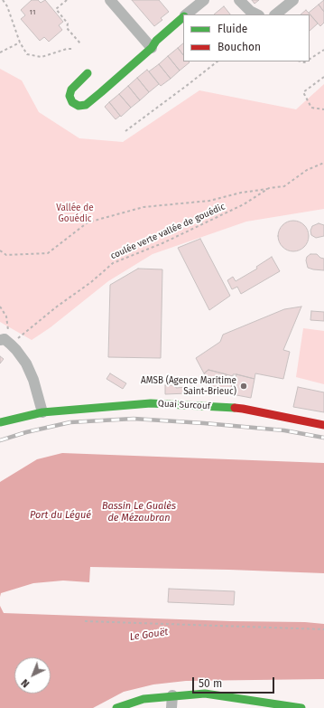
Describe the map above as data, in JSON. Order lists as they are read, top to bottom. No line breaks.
{"streets":{"street":["Quai Surcouf"],"path":["coulée verte vallée de gouédic"]},"water":["Bassin Le Gualès de Mézaubran","Port du Légué","Le Gouët"],"parks":["Vallée de Gouédic"],"places":["AMSB (Agence Maritime Saint-Brieuc)"],"house_numbers":["11"],"legend":["Fluide","Bouchon"],"scale_bar":"50 m","north":"bottom left"}
